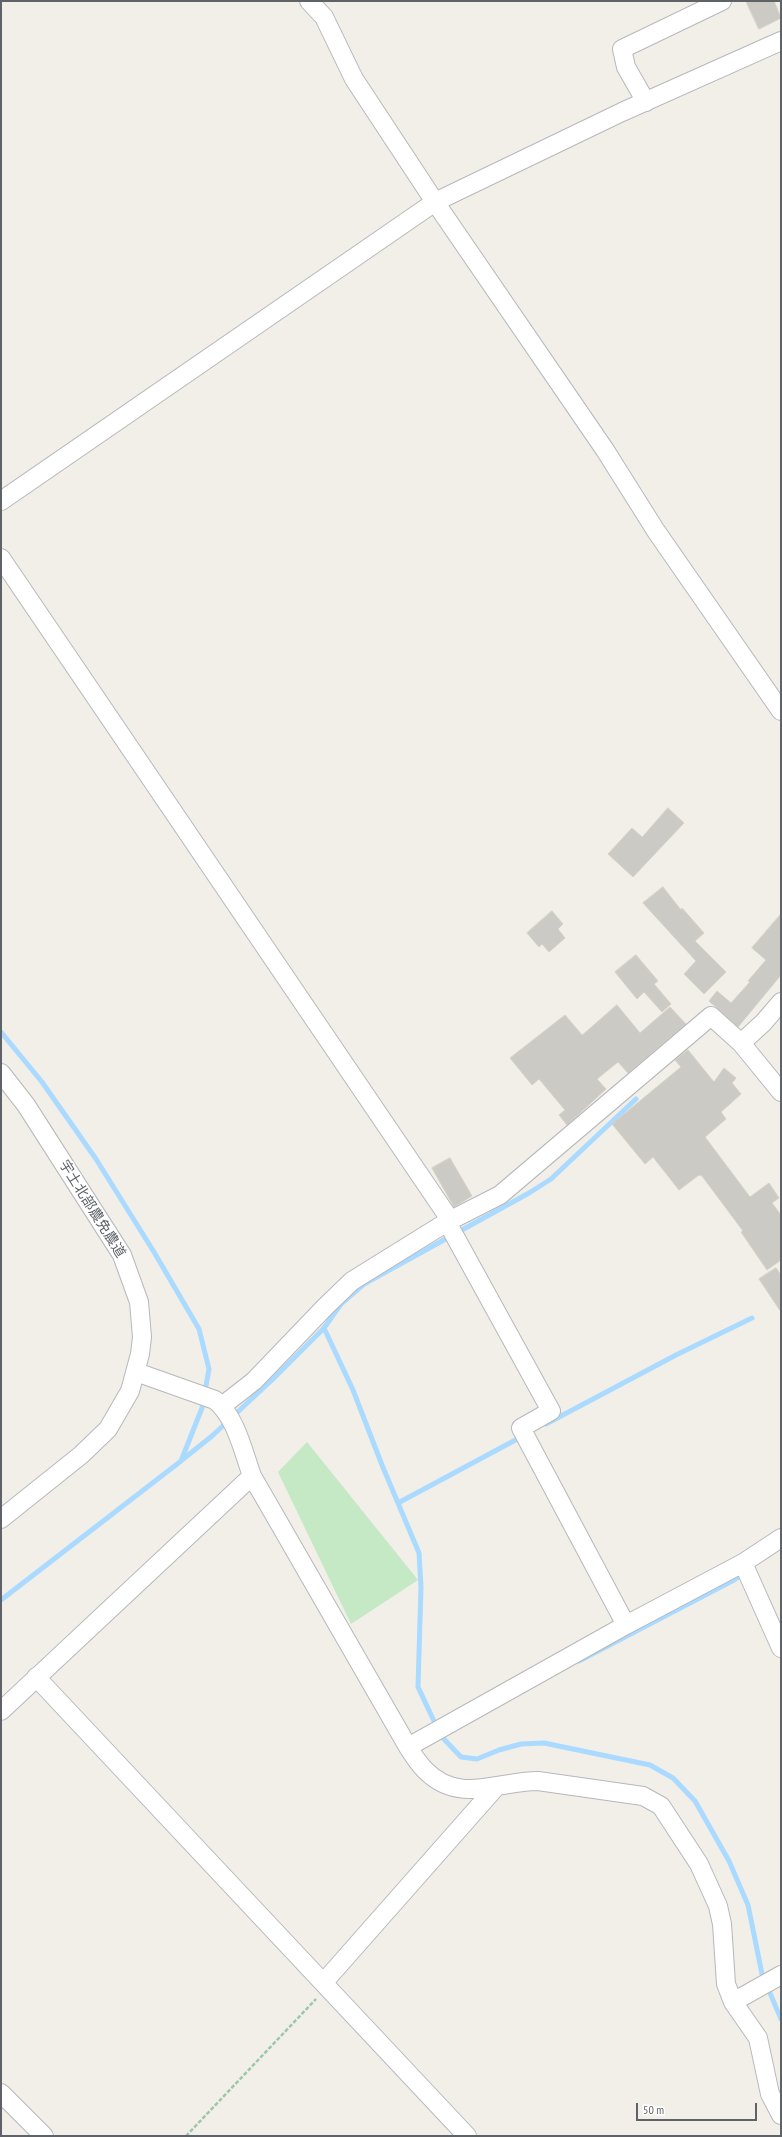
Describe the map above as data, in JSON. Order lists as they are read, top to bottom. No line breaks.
{"streets":{"street":["宇土北部農免農道"]},"scale_bar":"50 m"}
